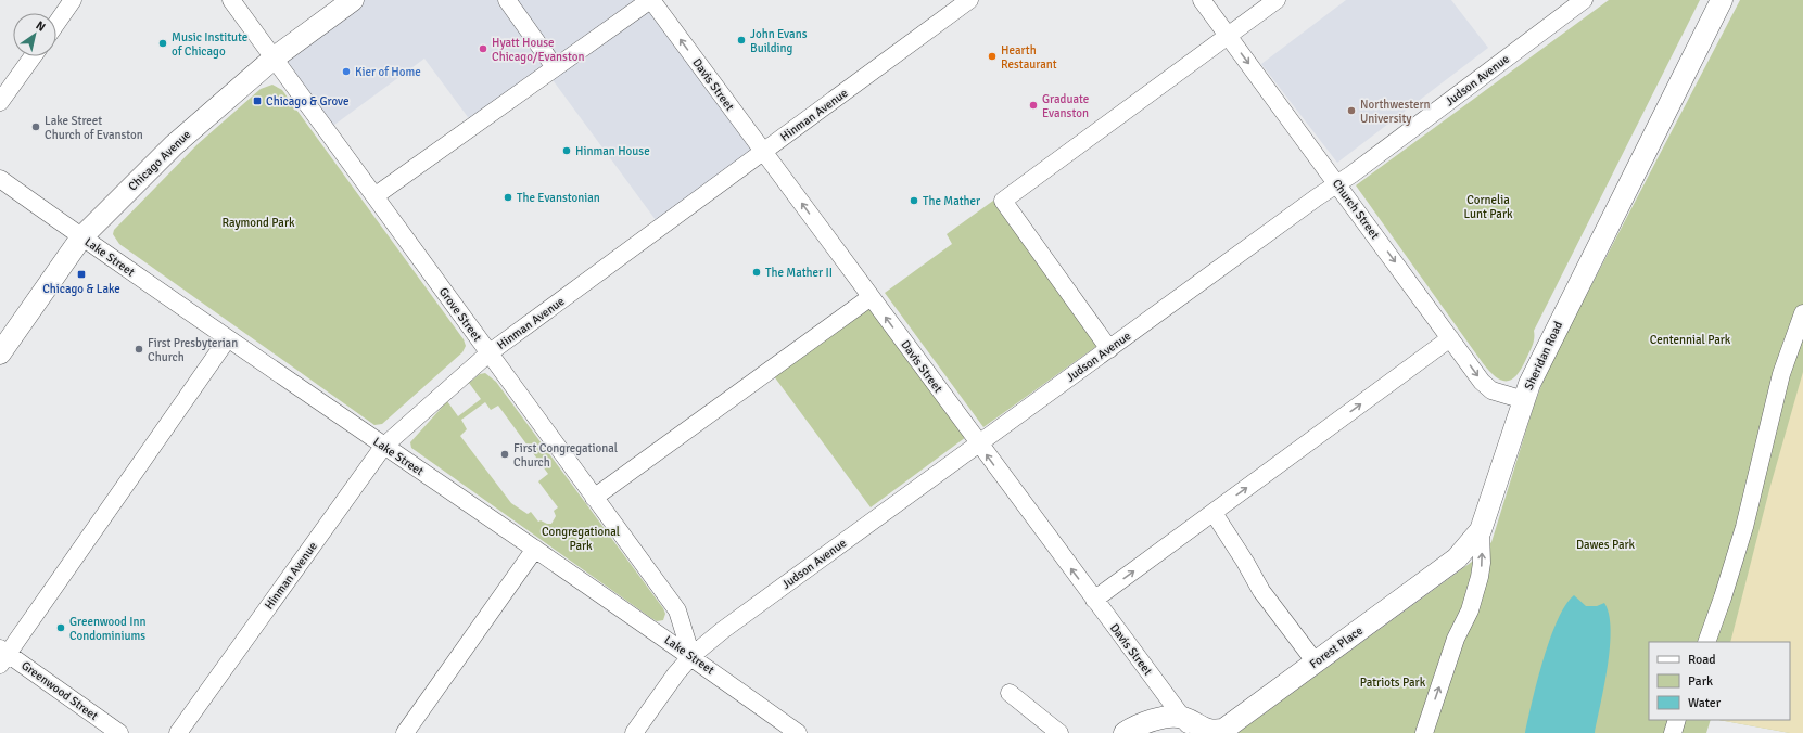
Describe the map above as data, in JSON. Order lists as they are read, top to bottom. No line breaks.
{"streets":{"main road":["Chicago Avenue","Sheridan Road","Forest Place"],"street":["Judson Avenue","Davis Street","Hinman Avenue","Church Street","Lake Street","Grove Street","Greenwood Street"]},"crossings":[["Judson Avenue","Davis Street"],["Judson Avenue","Church Street"],["Judson Avenue","Lake Street"],["Judson Avenue","Grove Street"],["Davis Street","Hinman Avenue"],["Davis Street","Forest Place"],["Hinman Avenue","Lake Street"],["Hinman Avenue","Grove Street"],["Chicago Avenue","Lake Street"],["Chicago Avenue","Grove Street"],["Church Street","Sheridan Road"],["Lake Street","Grove Street"],["Sheridan Road","Forest Place"]],"one_way":["Davis Street","Church Street"],"parks":["Cornelia Lunt Park","Raymond Park","Centennial Park","Congregational Park","Dawes Park","Patriots Park"],"places":{"other":["John Evans Building","Music Institute of Chicago","Hyatt House Chicago/Evanston","Hearth Restaurant","Kier of Home","Graduate Evanston","Northwestern University","Lake Street Church of Evanston","Hinman House","The Evanstonian","The Mather","The Mather II","First Presbyterian Church","First Congregational Church","Greenwood Inn Condominiums"],"transit":["Chicago & Grove","Chicago & Lake"]},"legend":["Road","Park","Water"],"north":"top right"}
